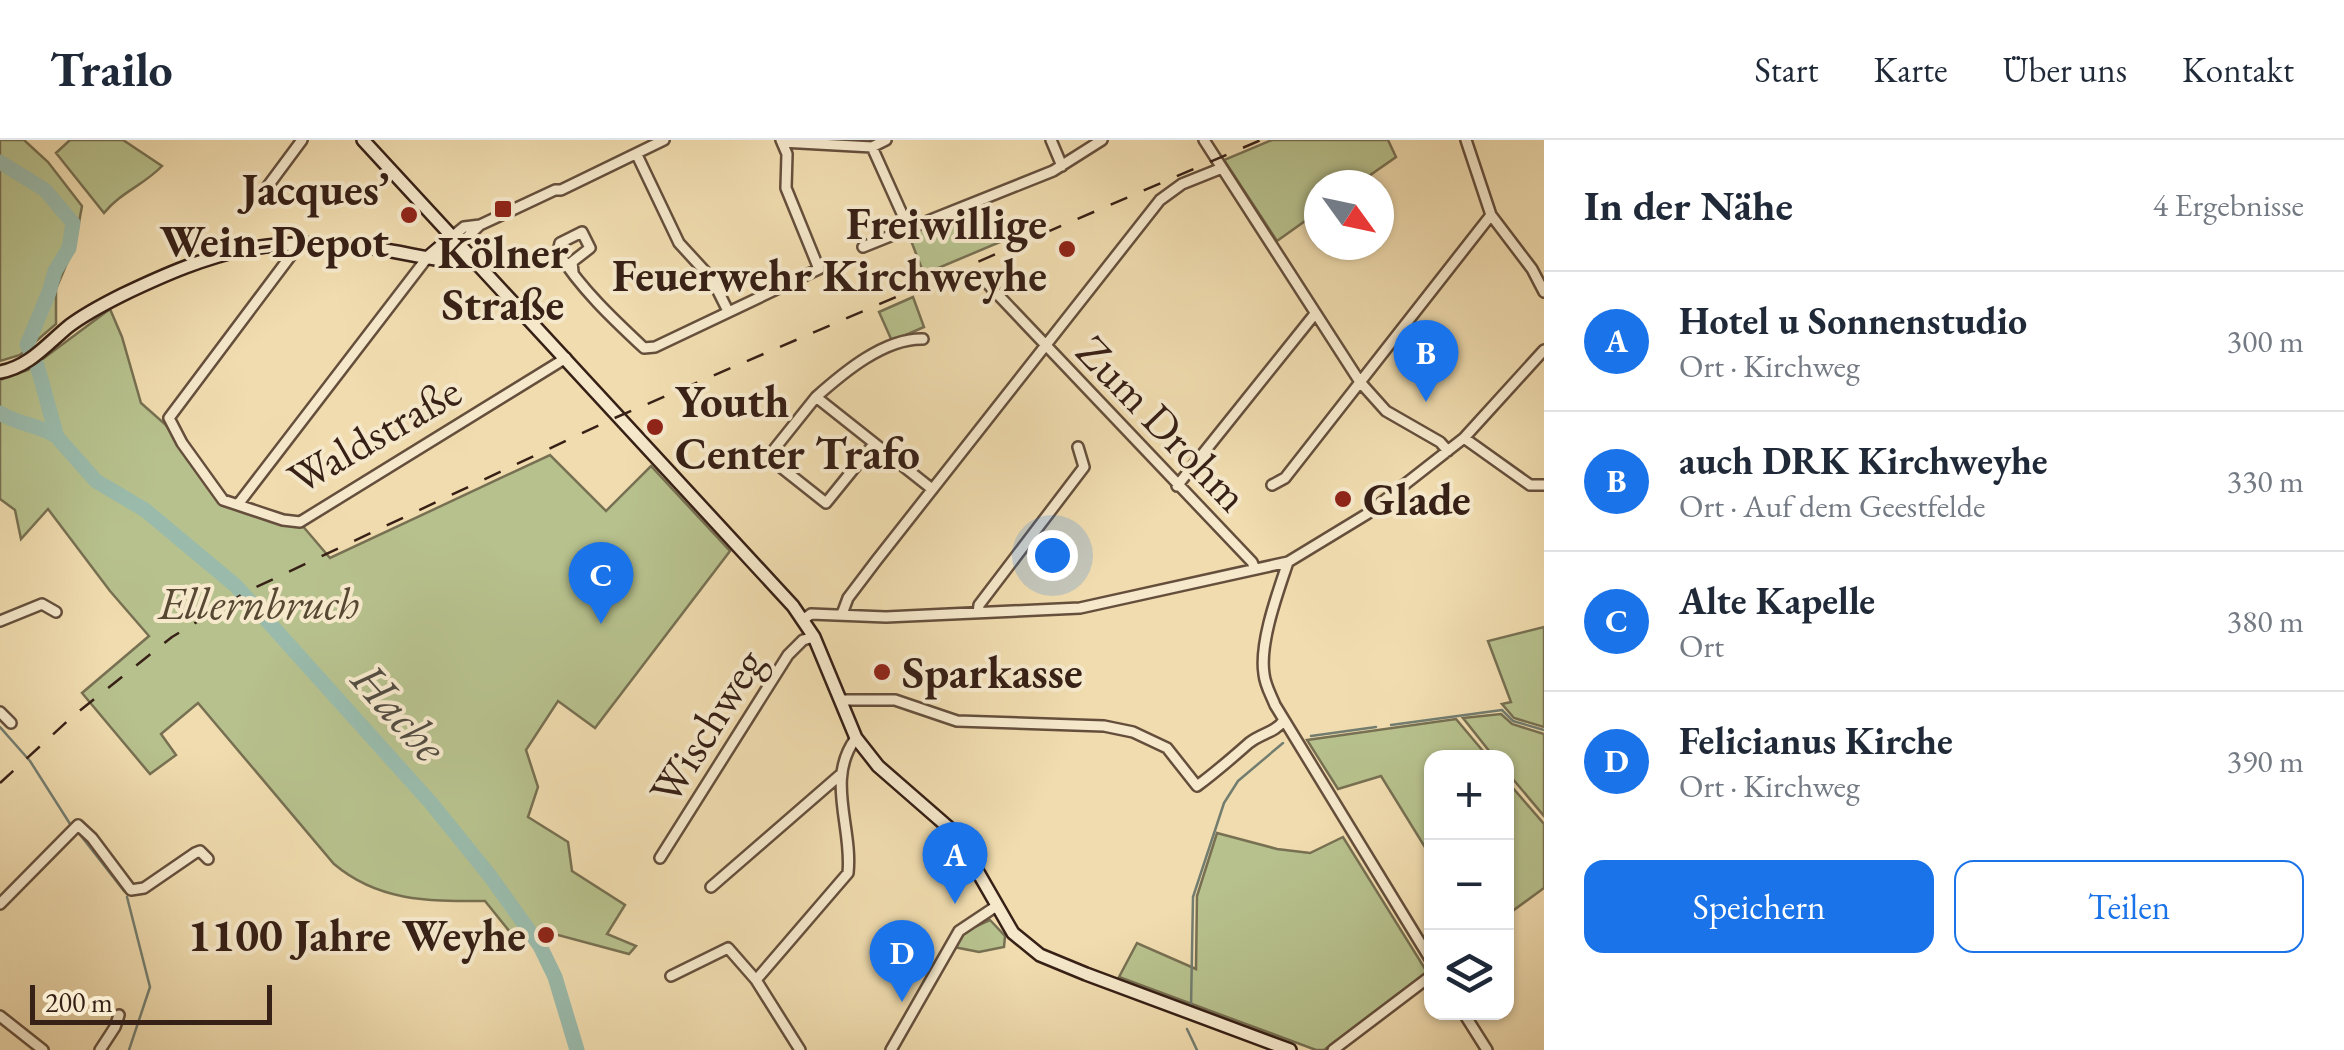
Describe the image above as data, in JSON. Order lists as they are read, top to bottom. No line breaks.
{"streets":{"street":["Zum Drohm","Waldstraße","Wischweg"]},"water":["Hache"],"parks":["Ellernbruch"],"places":{"transit":["Kölner Straße"],"other":["Jacques’ Wein-Depot","Freiwillige Feuerwehr Kirchweyhe","Youth Center Trafo","Glade","Sparkasse","1100 Jahre Weyhe"]},"scale_bar":"200 m","north":"bottom right","page":{"header":"Trailo","nav":["Start","Karte","Über uns","Kontakt"],"heading":["In der Nähe","4 Ergebnisse"],"list":[{"mark":"A","name":"Hotel u Sonnenstudio","note":"Ort · Kirchweg","value":"300 m"},{"mark":"B","name":"auch DRK Kirchweyhe","note":"Ort · Auf dem Geestfelde","value":"330 m"},{"mark":"C","name":"Alte Kapelle","note":"Ort","value":"380 m"},{"mark":"D","name":"Felicianus Kirche","note":"Ort · Kirchweg","value":"390 m"}],"pins":["B","C","A","D"],"map_buttons":["+","−"],"buttons":["Speichern","Teilen"],"scale":"200 m"}}
